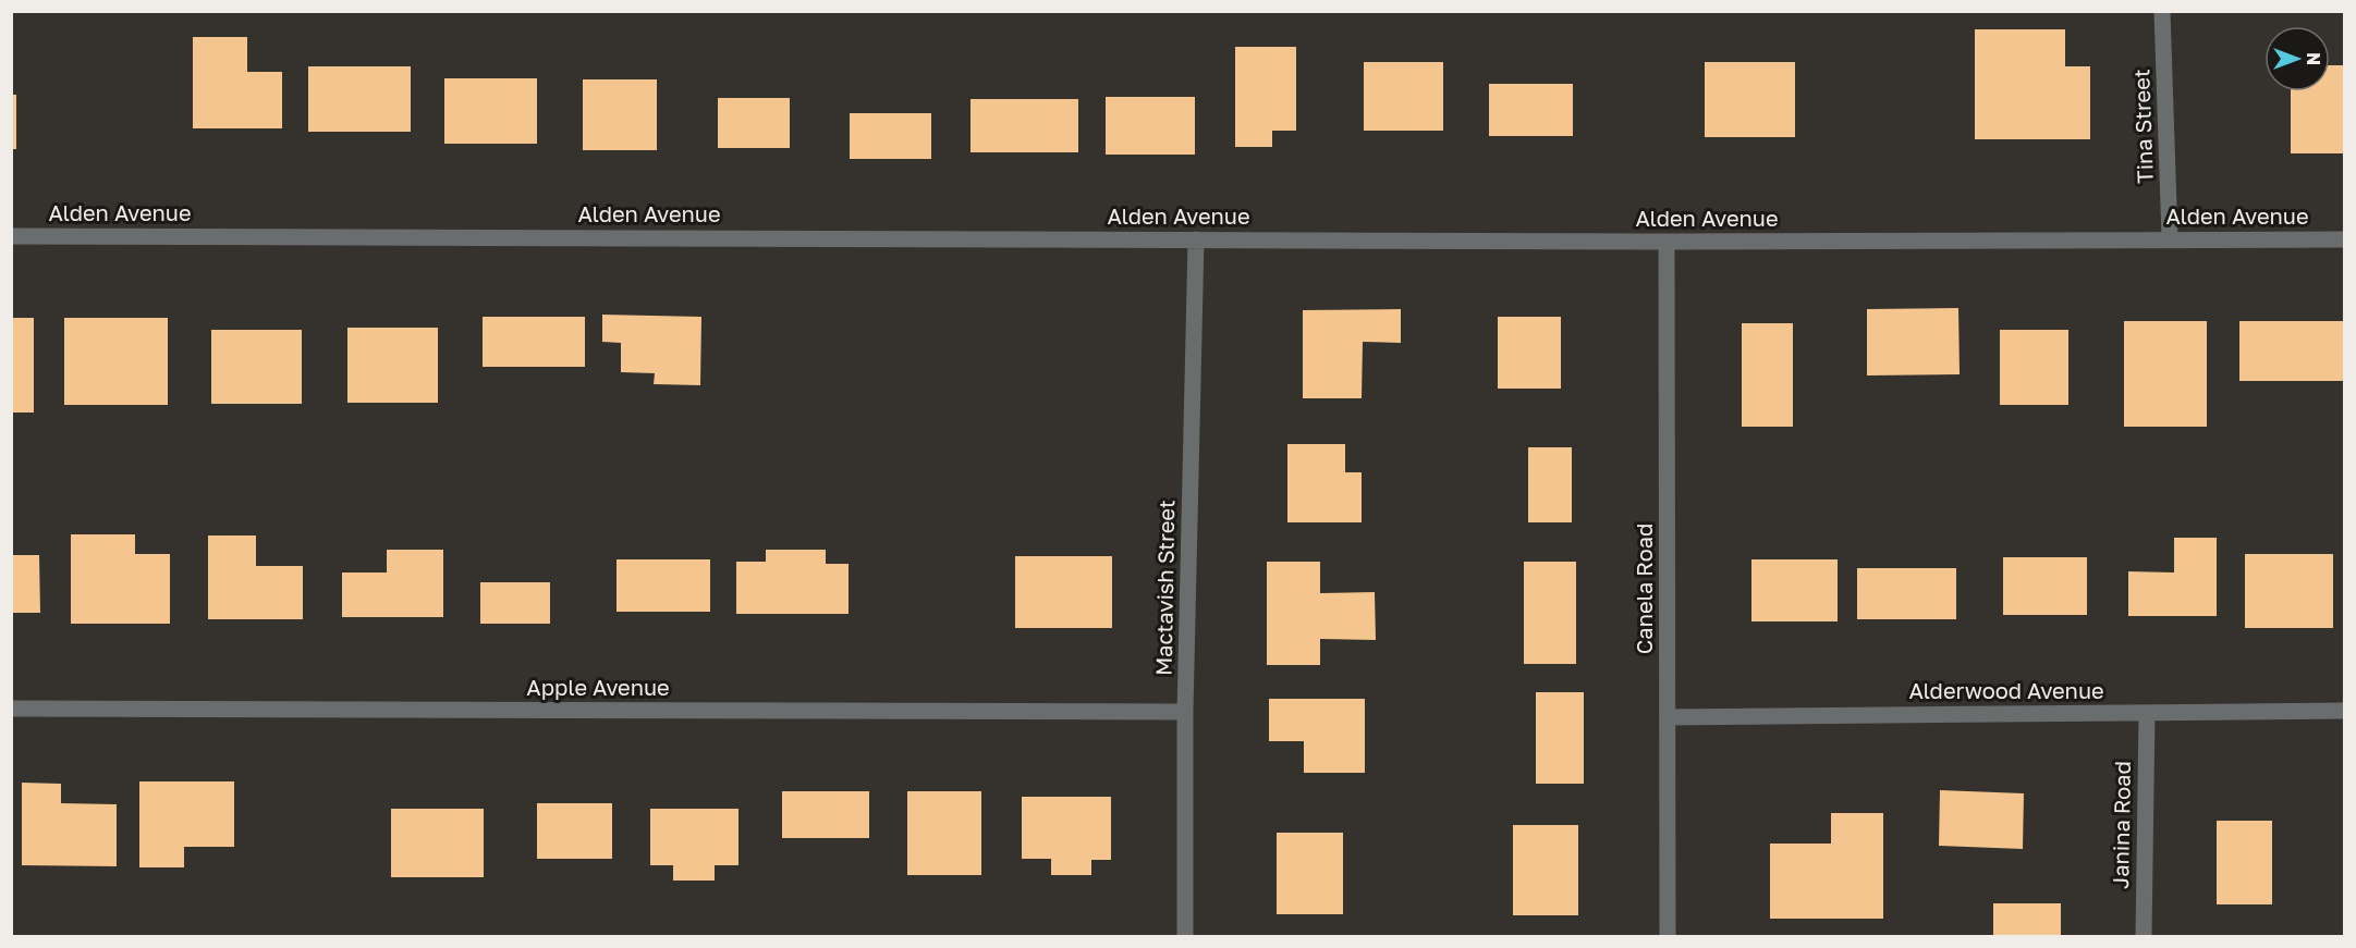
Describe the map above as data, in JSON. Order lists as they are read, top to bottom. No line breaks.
{"streets":{"street":["Tina Street","Alden Avenue","Mactavish Street","Canela Road","Apple Avenue","Alderwood Avenue","Janina Road"]},"crossings":[["Tina Street","Alden Avenue"],["Alden Avenue","Mactavish Street"],["Alden Avenue","Canela Road"],["Mactavish Street","Apple Avenue"],["Canela Road","Alderwood Avenue"],["Alderwood Avenue","Janina Road"]],"north":"right"}
